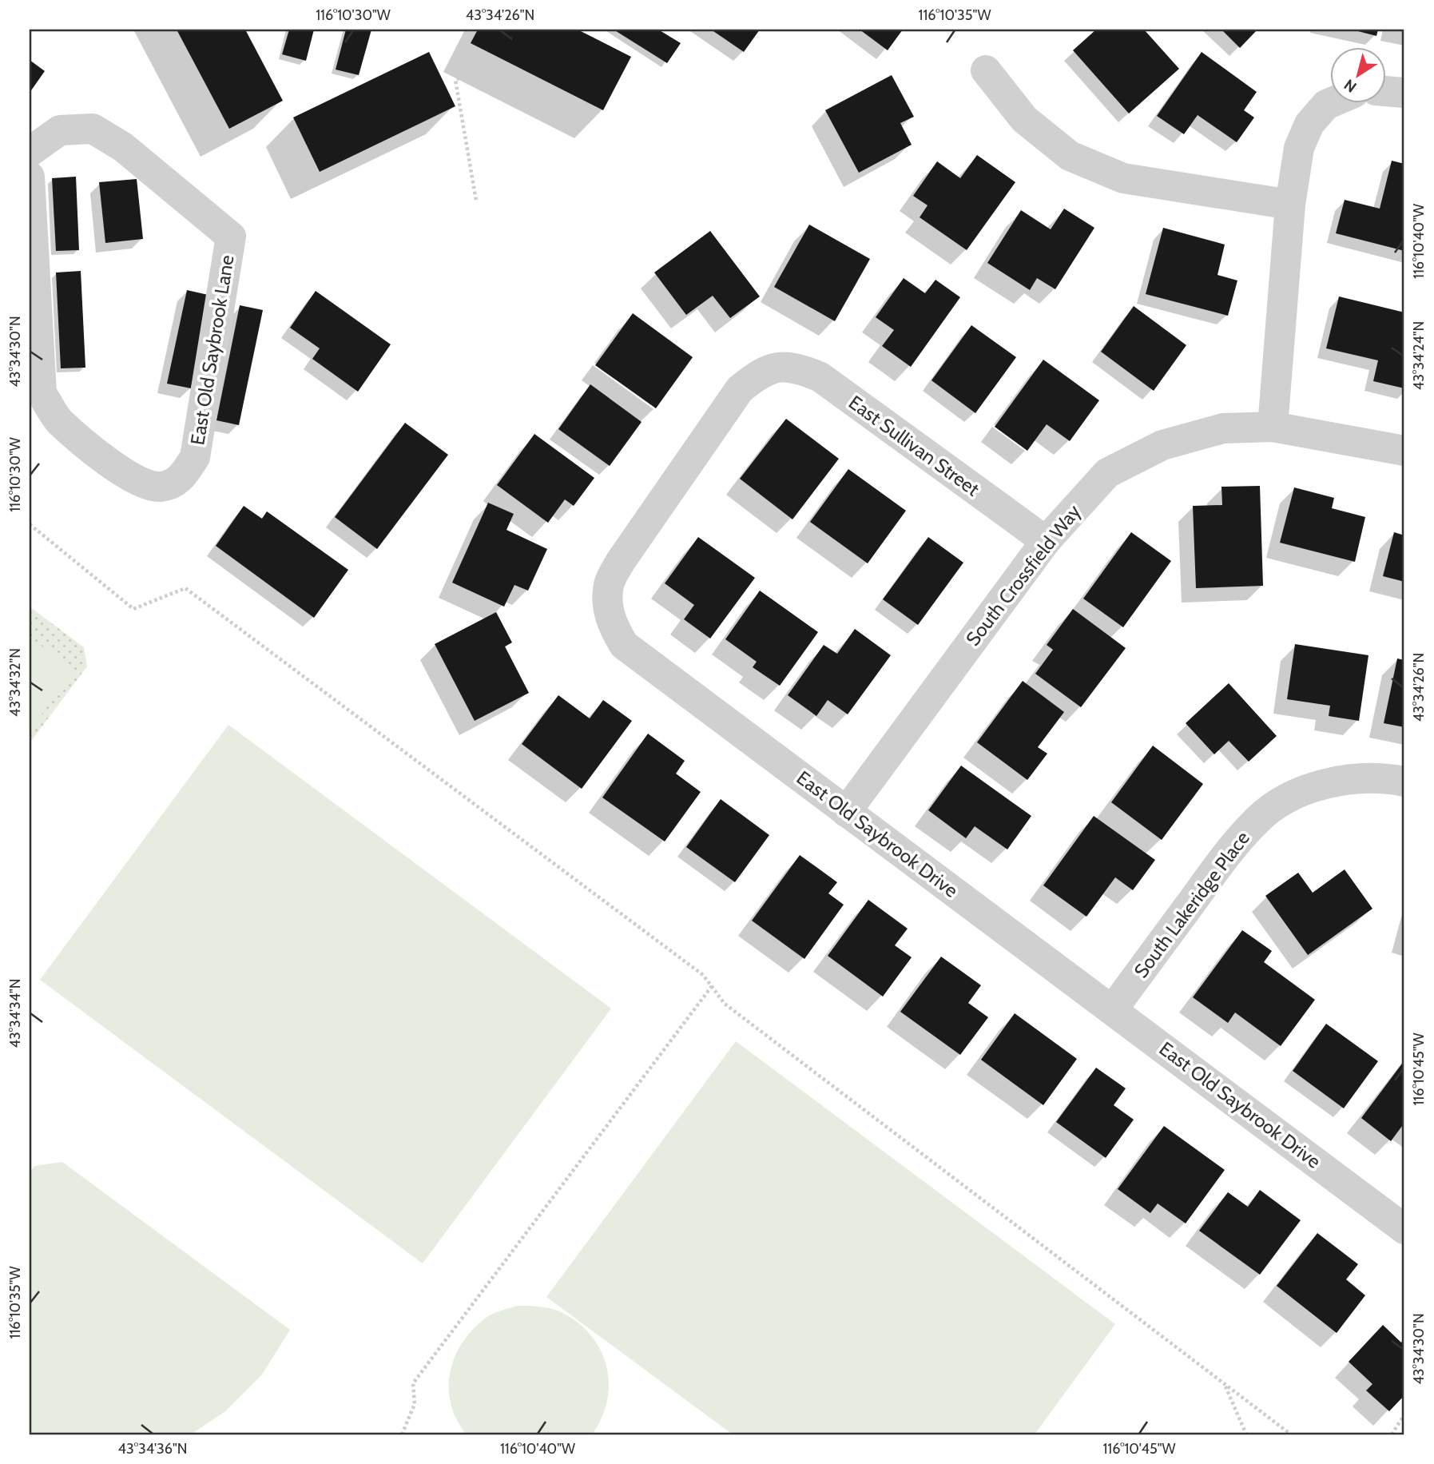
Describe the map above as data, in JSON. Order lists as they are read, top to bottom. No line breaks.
{"streets":{"street":["East Old Saybrook Lane","East Sullivan Street","South Crossfield Way","East Old Saybrook Drive","South Lakeridge Place"]},"crossings":[["East Sullivan Street","South Crossfield Way"],["East Sullivan Street","East Old Saybrook Drive"],["South Crossfield Way","East Old Saybrook Drive"],["East Old Saybrook Drive","South Lakeridge Place"]],"north":"bottom left","coordinates":["116°10'30\"W","43°34'26\"N","116°10'35\"W","116°10'40\"W","43°34'30\"N","43°34'24\"N","43°34'32\"N","43°34'34\"N","116°10'45\"W","43°34'36\"N"]}
